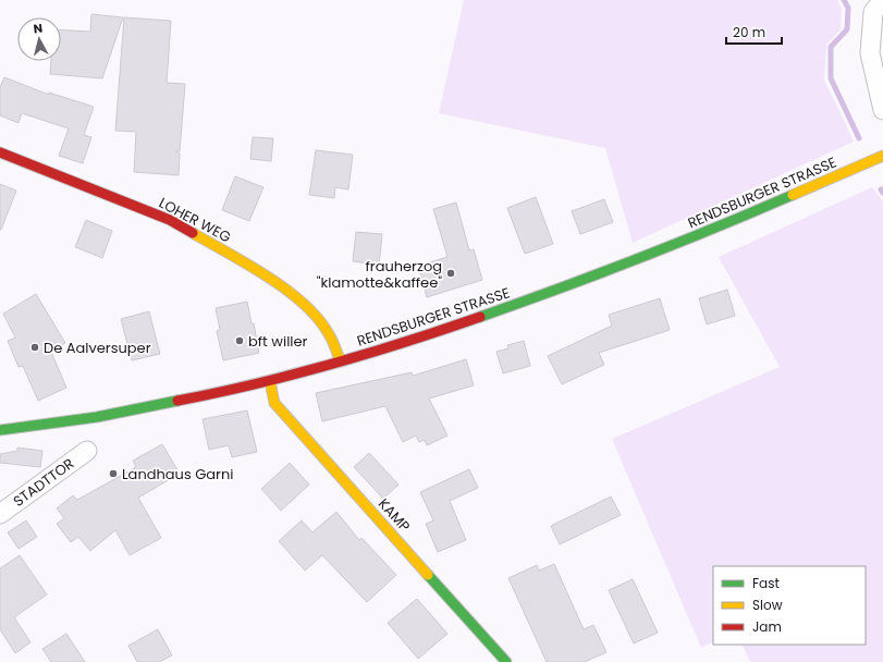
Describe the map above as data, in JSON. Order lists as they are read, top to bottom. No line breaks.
{"streets":{"main road":["RENDSBURGER STRASSE","LOHER WEG","KAMP"],"street":["STADTTOR"]},"crossings":[["RENDSBURGER STRASSE","LOHER WEG"],["RENDSBURGER STRASSE","KAMP"]],"places":["frauherzog \"klamotte&kaffee\"","bft willer","De Aalversuper","Landhaus Garni"],"legend":["Fast","Slow","Jam"],"scale_bar":"20 m","north":"top"}
